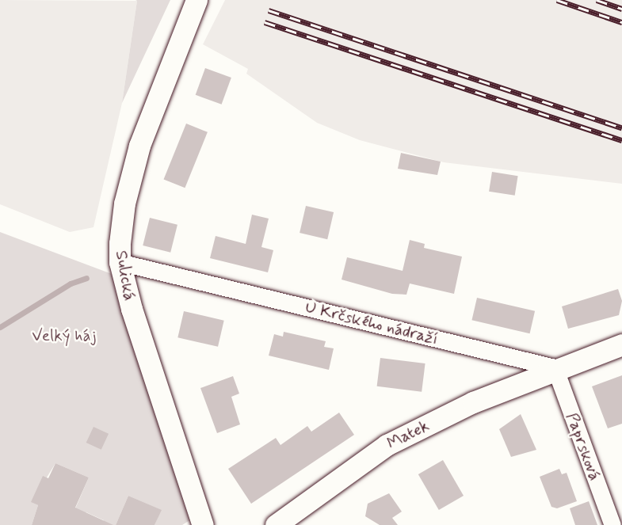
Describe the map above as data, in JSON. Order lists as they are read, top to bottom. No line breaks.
{"streets":{"street":["Sulická","U Krčského nádraží","Matek","Paprsková"]},"crossings":[["Sulická","U Krčského nádraží"],["U Krčského nádraží","Matek"],["U Krčského nádraží","Paprsková"],["Matek","Paprsková"]],"parks":["Velký háj"]}
